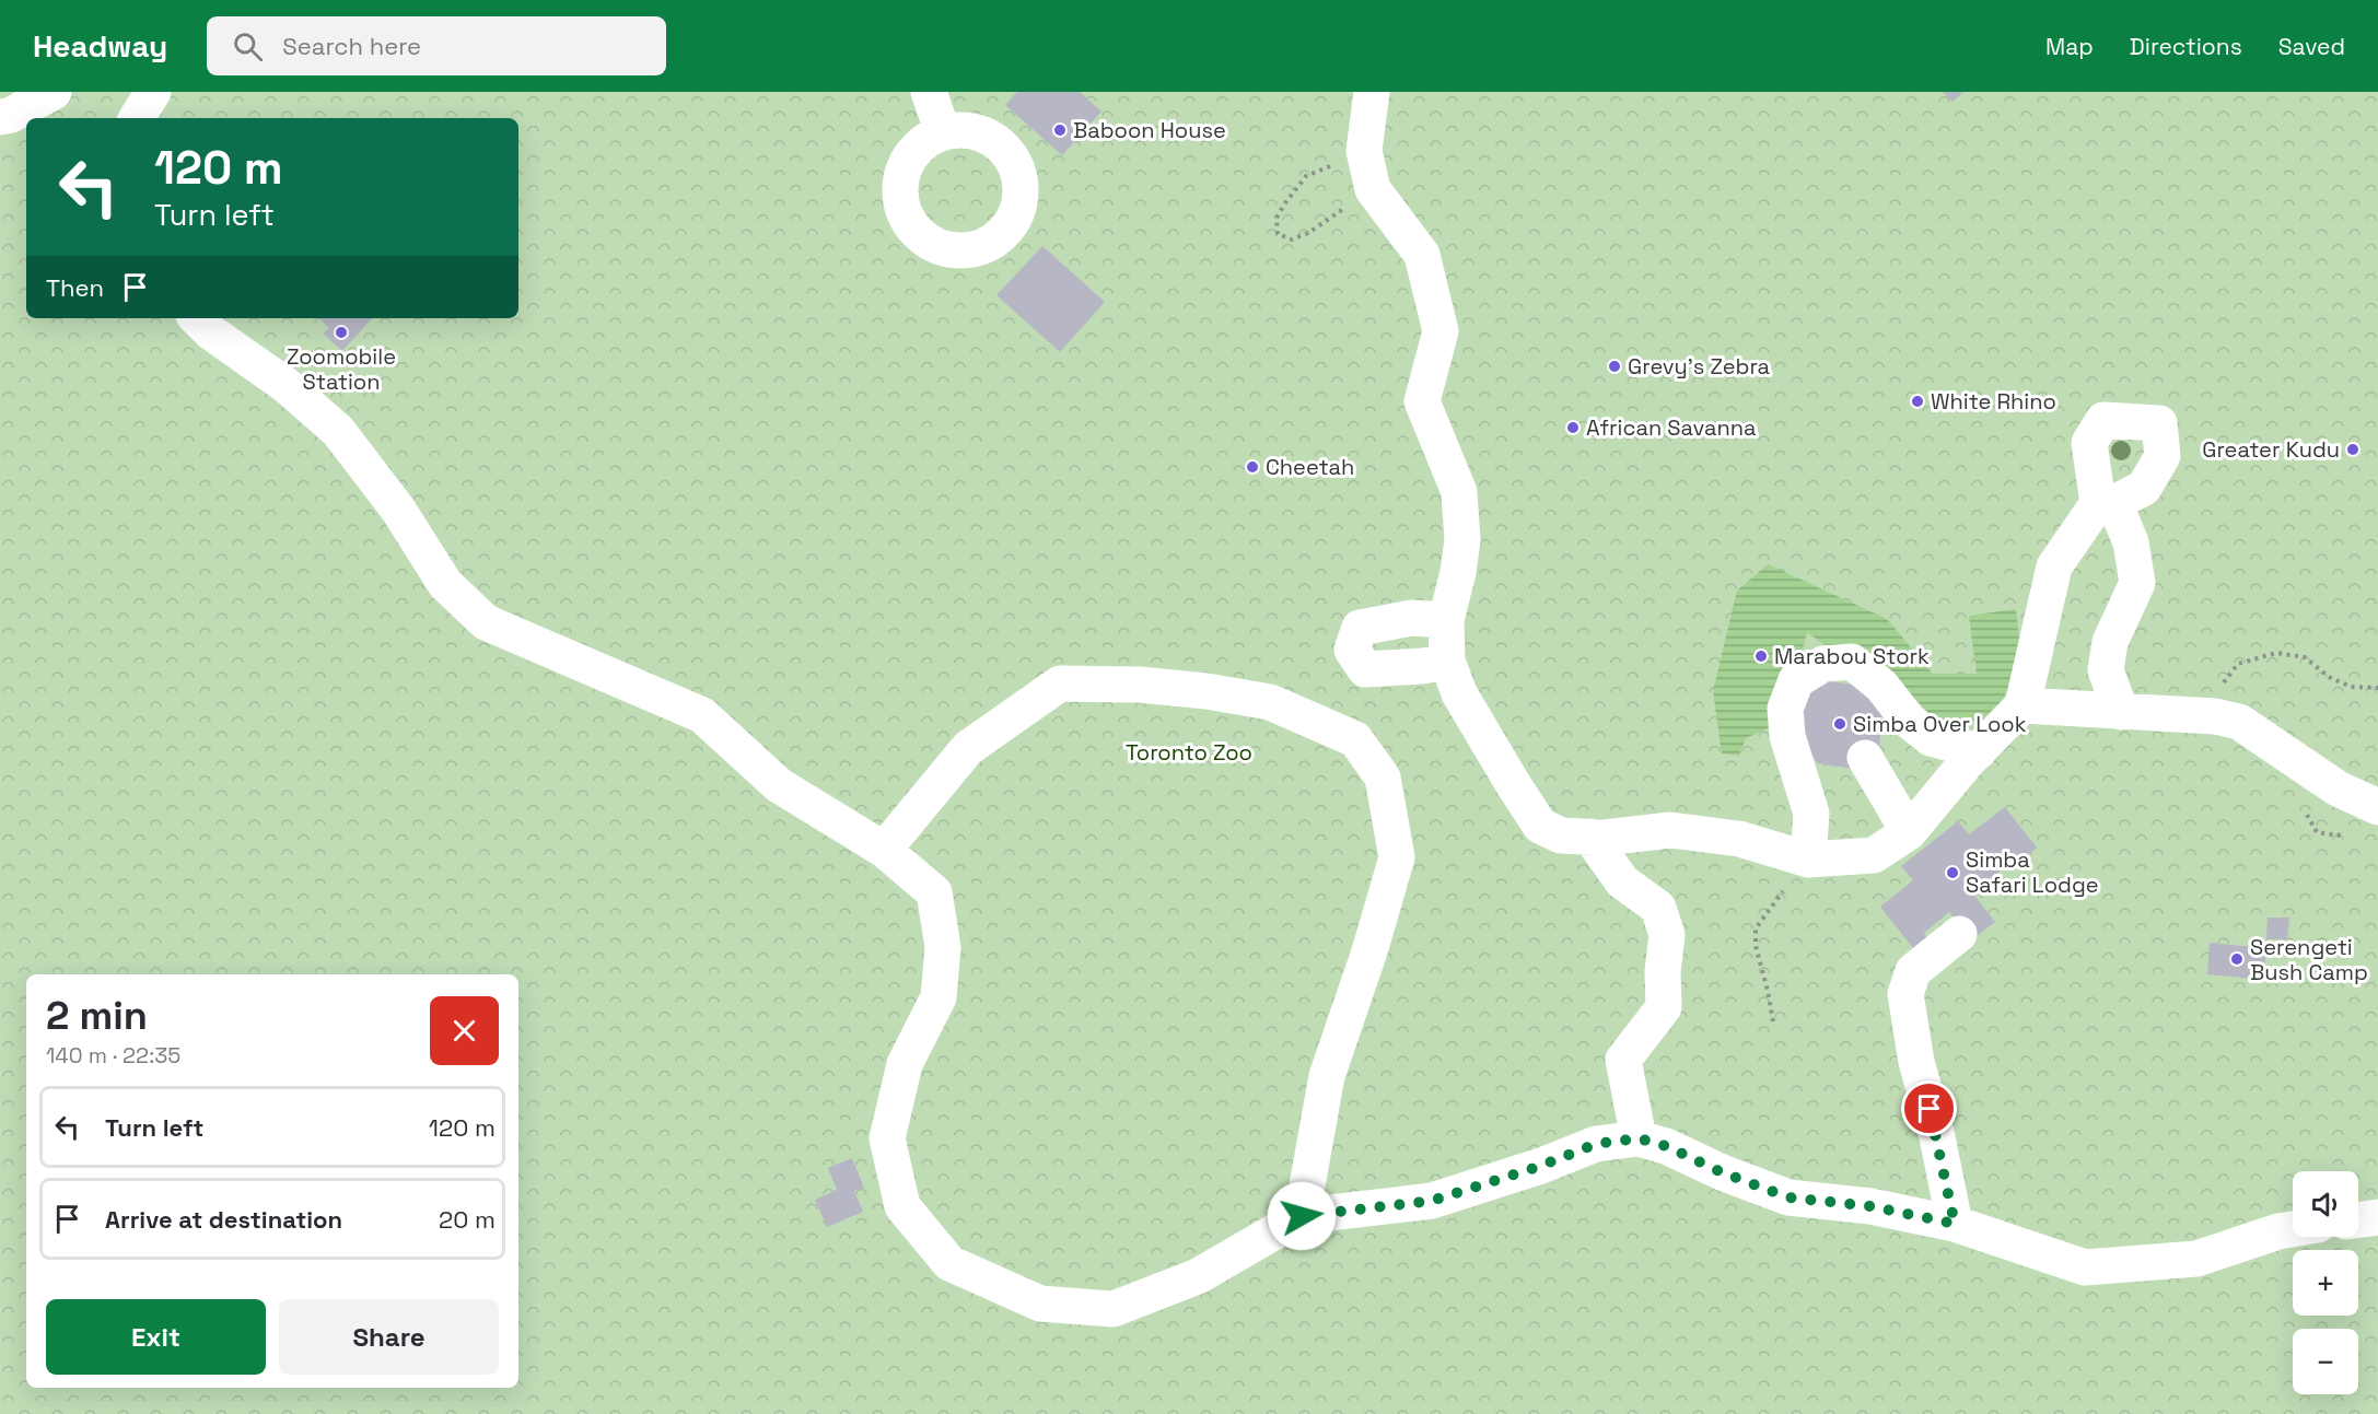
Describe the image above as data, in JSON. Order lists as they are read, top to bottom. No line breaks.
{"parks":["Toronto Zoo"],"places":["Baboon House","Zoomobile Station","Grevy's Zebra","White Rhino","African Savanna","Greater Kudu","Cheetah","Marabou Stork","Simba Over Look","Simba Safari Lodge","Serengeti Bush Camp"],"page":{"header":"Headway","search":"Search here","nav":["Map","Directions","Saved"],"turn":["120 m","Turn left"],"then":"Then","heading":["2 min","140 m · 22:35"],"list":[{"name":"Turn left","value":"120 m"},{"name":"Arrive at destination","value":"20 m"}],"map_buttons":["+","−"],"buttons":["Exit","Share"]}}
